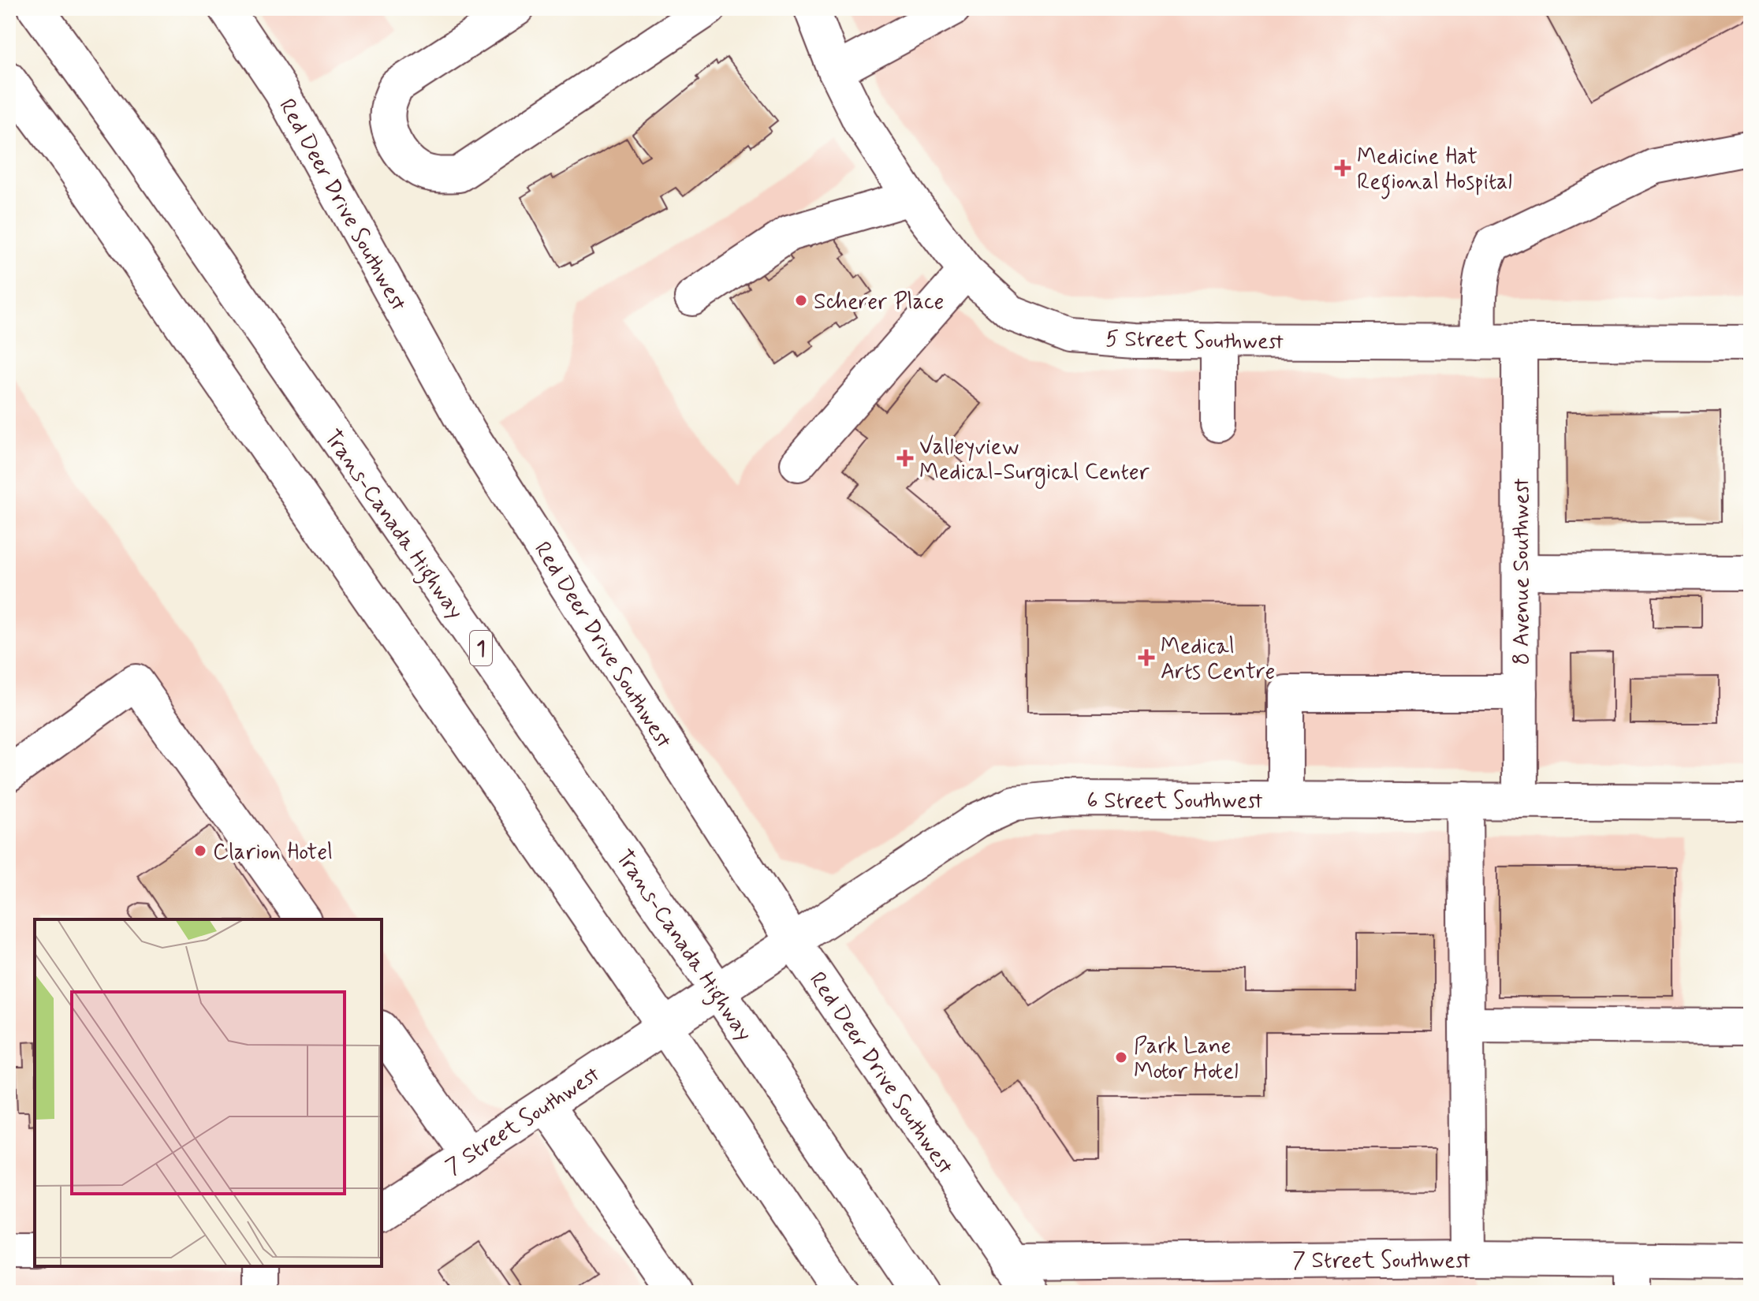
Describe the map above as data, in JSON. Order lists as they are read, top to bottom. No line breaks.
{"streets":{"main road":["Red Deer Drive Southwest","5 Street Southwest","Trans-Canada Highway","8 Avenue Southwest","1","6 Street Southwest","7 Street Southwest"]},"crossings":[["Red Deer Drive Southwest","6 Street Southwest"],["Red Deer Drive Southwest","7 Street Southwest"],["5 Street Southwest","8 Avenue Southwest"],["Trans-Canada Highway","6 Street Southwest"],["8 Avenue Southwest","6 Street Southwest"],["6 Street Southwest","7 Street Southwest"]],"places":{"health":["Medicine Hat Regional Hospital","Valleyview Medical-Surgical Center","Medical Arts Centre"],"other":["Scherer Place","Clarion Hotel","Park Lane Motor Hotel"]}}
